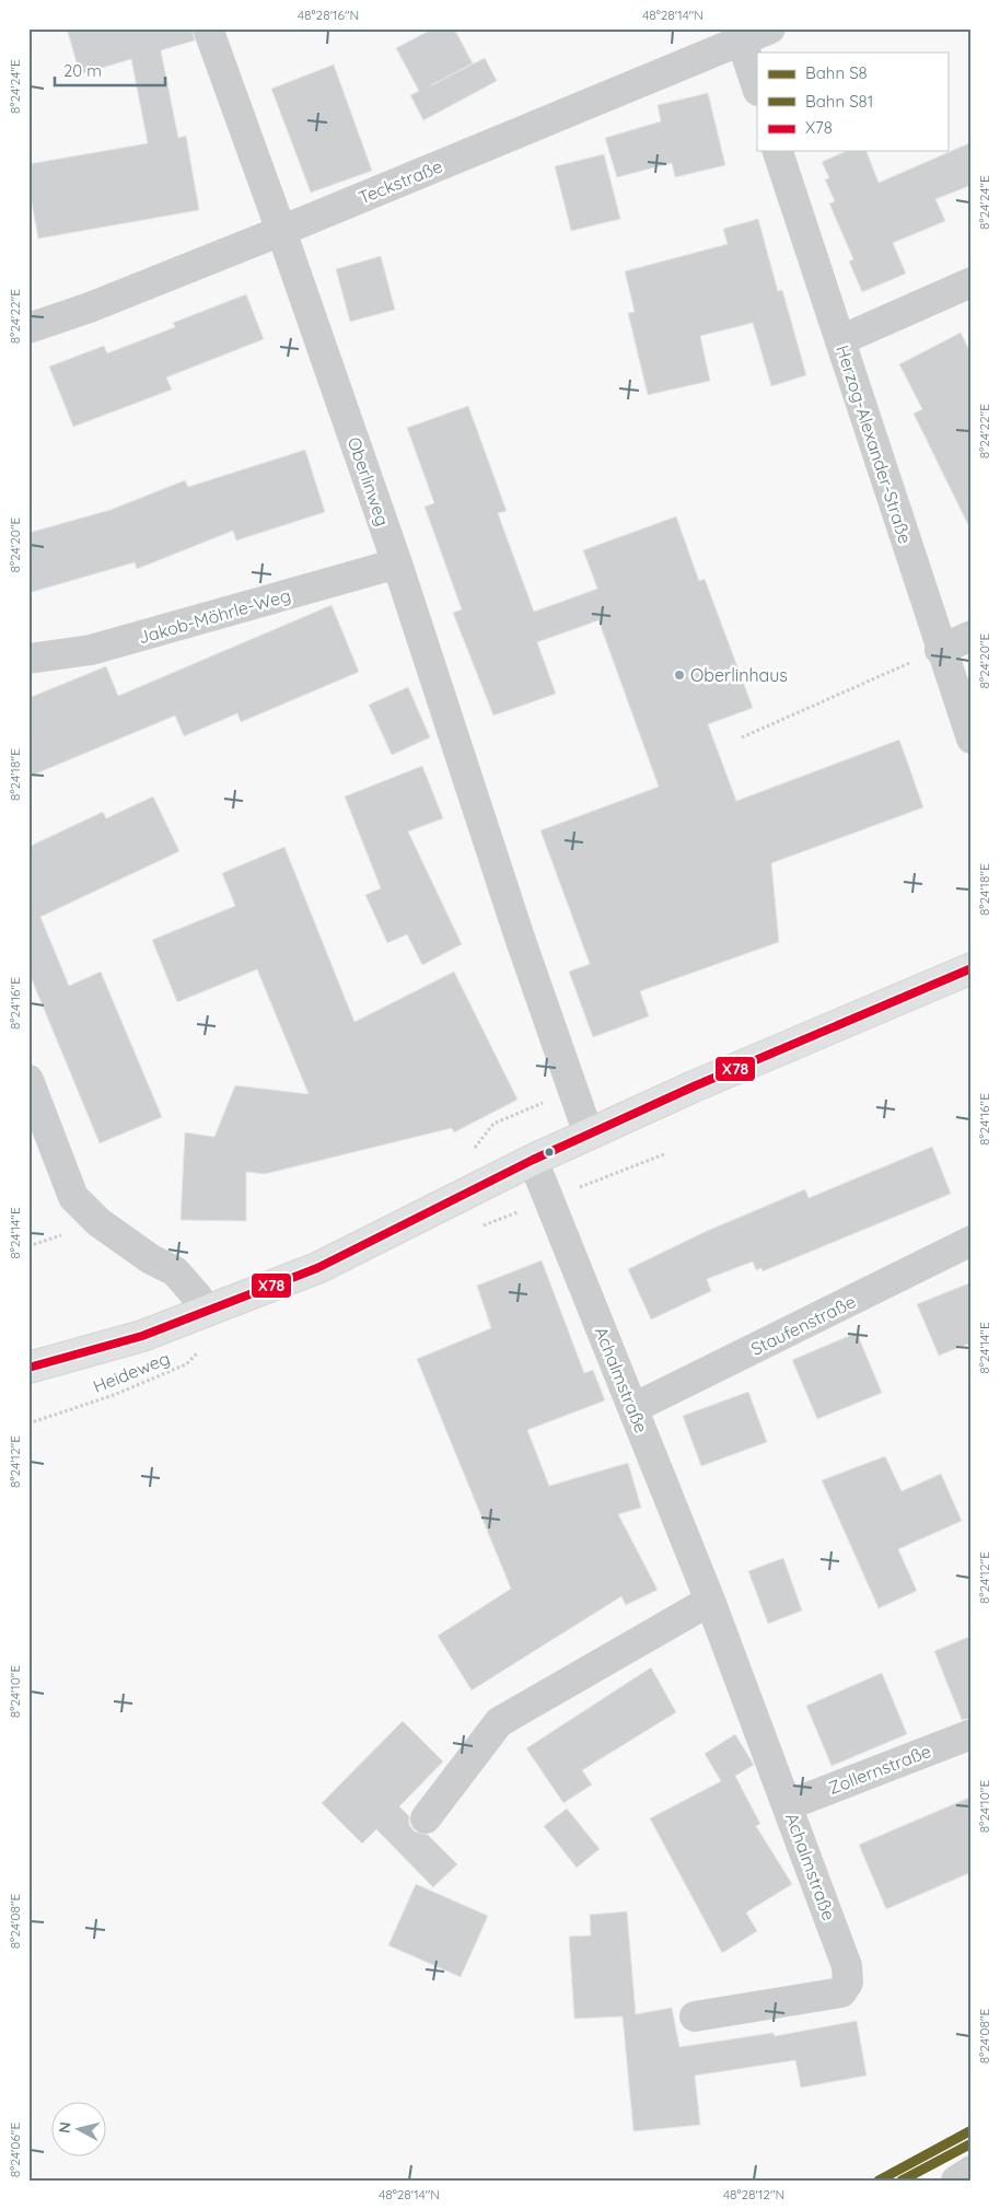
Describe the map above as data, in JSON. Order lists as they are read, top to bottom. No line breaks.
{"streets":{"street":["Teckstraße","Herzog-Alexander-Straße","Oberlinweg","Jakob-Möhrle-Weg","Staufenstraße","Achalmstraße","Zollernstraße"],"path":["Heideweg"]},"crossings":[["Teckstraße","Oberlinweg"],["Oberlinweg","Jakob-Möhrle-Weg"],["Staufenstraße","Achalmstraße"],["Achalmstraße","Zollernstraße"]],"places":["Oberlinhaus"],"lines":["transit line X78","rail line S8","rail line S81"],"legend":["Bahn S8","Bahn S81","X78"],"scale_bar":"20 m","north":"left","coordinates":["48°28'16\"N","48°28'14\"N","8°24'24\"E","8°24'22\"E","8°24'20\"E","8°24'18\"E","8°24'16\"E","8°24'14\"E","8°24'12\"E","8°24'10\"E","8°24'08\"E","8°24'06\"E","48°28'12\"N"]}
